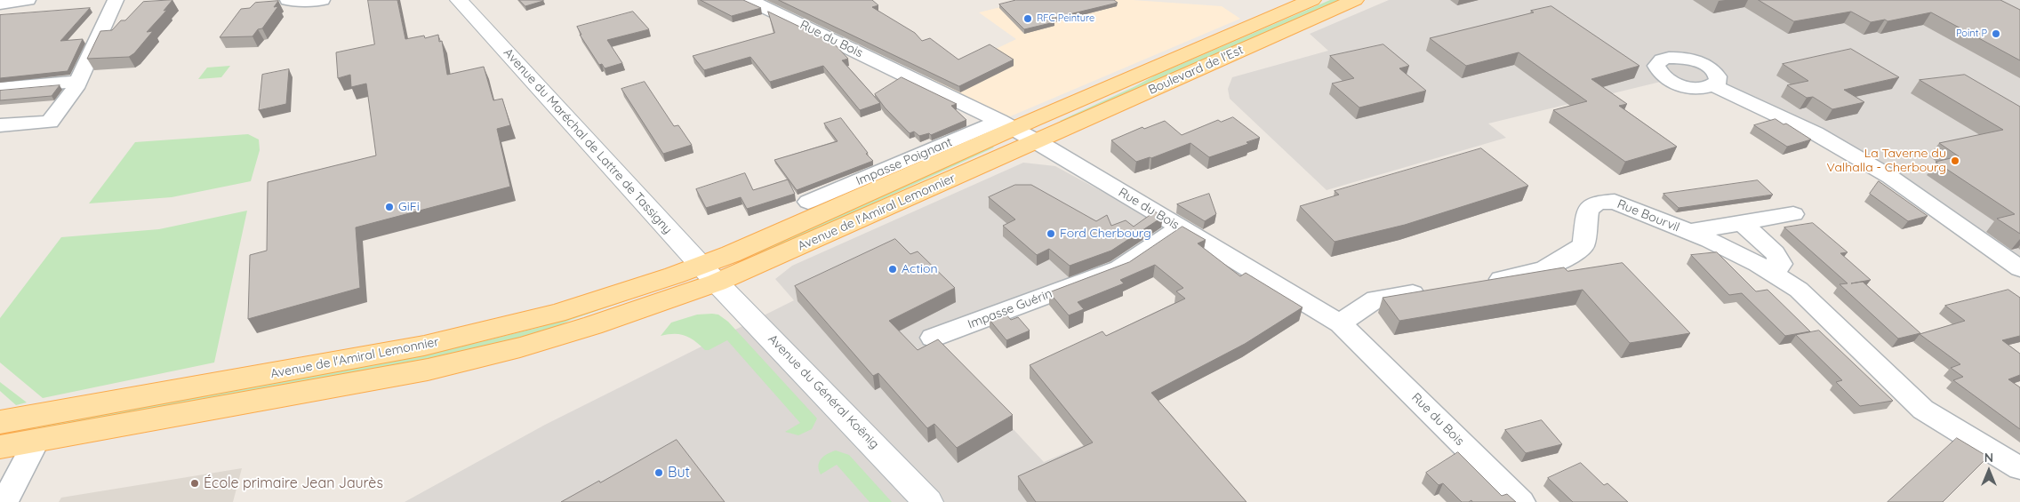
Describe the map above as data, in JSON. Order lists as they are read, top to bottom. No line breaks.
{"streets":{"main road":["Boulevard de l'Est","Avenue de l'Amiral Lemonnier"],"street":["Rue du Bois","Avenue du Maréchal de Lattre de Tassigny","Impasse Poignant","Rue Bourvil","Impasse Guérin","Avenue du Général Koënig"]},"crossings":[["Rue du Bois","Boulevard de l'Est"],["Rue du Bois","Impasse Poignant"],["Rue du Bois","Avenue de l'Amiral Lemonnier"],["Rue du Bois","Impasse Guérin"],["Boulevard de l'Est","Avenue de l'Amiral Lemonnier"],["Avenue du Maréchal de Lattre de Tassigny","Avenue de l'Amiral Lemonnier"],["Avenue du Maréchal de Lattre de Tassigny","Avenue du Général Koënig"],["Impasse Poignant","Avenue de l'Amiral Lemonnier"],["Avenue de l'Amiral Lemonnier","Avenue du Général Koënig"]],"places":["RFC Peinture","Point P","La Taverne du Valhalla - Cherbourg","GiFi","Ford Cherbourg","Action","But","École primaire Jean Jaurès"],"north":"top"}
